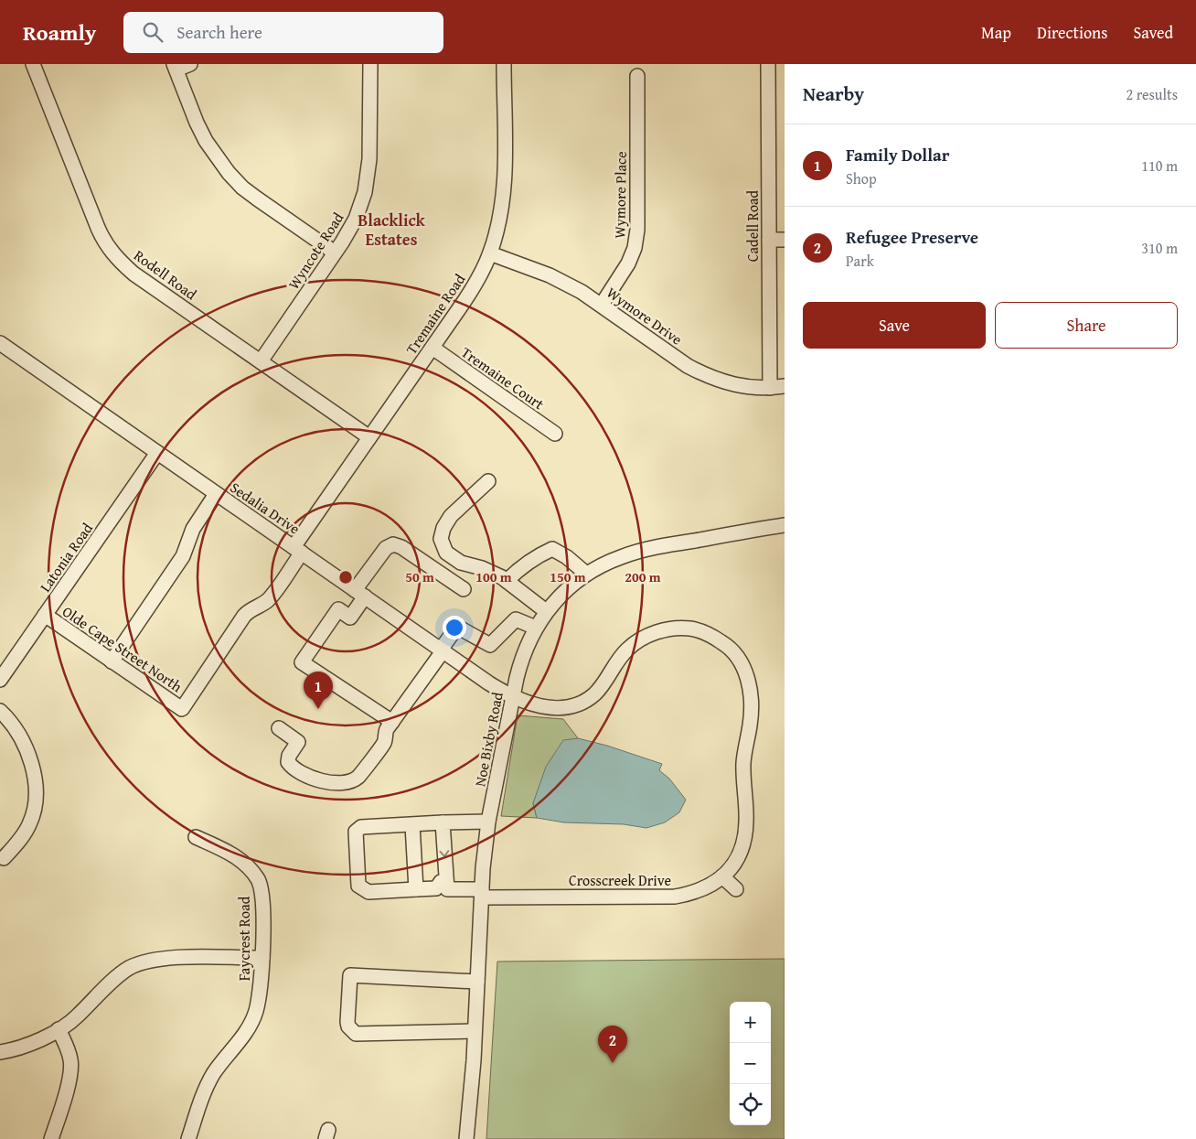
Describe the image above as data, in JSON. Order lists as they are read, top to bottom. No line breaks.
{"streets":{"street":["Wymore Place","Cadell Road","Wyncote Road","Rodell Road","Tremaine Road","Wymore Drive","Tremaine Court","Sedalia Drive","Latonia Road","Olde Cape Street North","Noe Bixby Road","Crosscreek Drive","Faycrest Road"]},"crossings":[["Wymore Place","Wymore Drive"],["Cadell Road","Wymore Drive"],["Wyncote Road","Rodell Road"],["Rodell Road","Tremaine Road"],["Tremaine Road","Wymore Drive"],["Tremaine Road","Tremaine Court"],["Tremaine Road","Sedalia Drive"],["Tremaine Road","Olde Cape Street North"],["Sedalia Drive","Latonia Road"],["Sedalia Drive","Noe Bixby Road"],["Sedalia Drive","Crosscreek Drive"],["Latonia Road","Olde Cape Street North"],["Noe Bixby Road","Crosscreek Drive"]],"districts":["Blacklick Estates"],"page":{"header":"Roamly","search":"Search here","nav":["Map","Directions","Saved"],"heading":["Nearby","2 results"],"list":[{"mark":"1","name":"Family Dollar","note":"Shop","value":"110 m"},{"mark":"2","name":"Refugee Preserve","note":"Park","value":"310 m"}],"buttons":["Save","Share"],"pins":["1","2"],"map_buttons":["+","−"]},"rings":["50 m","100 m","150 m","200 m"]}
